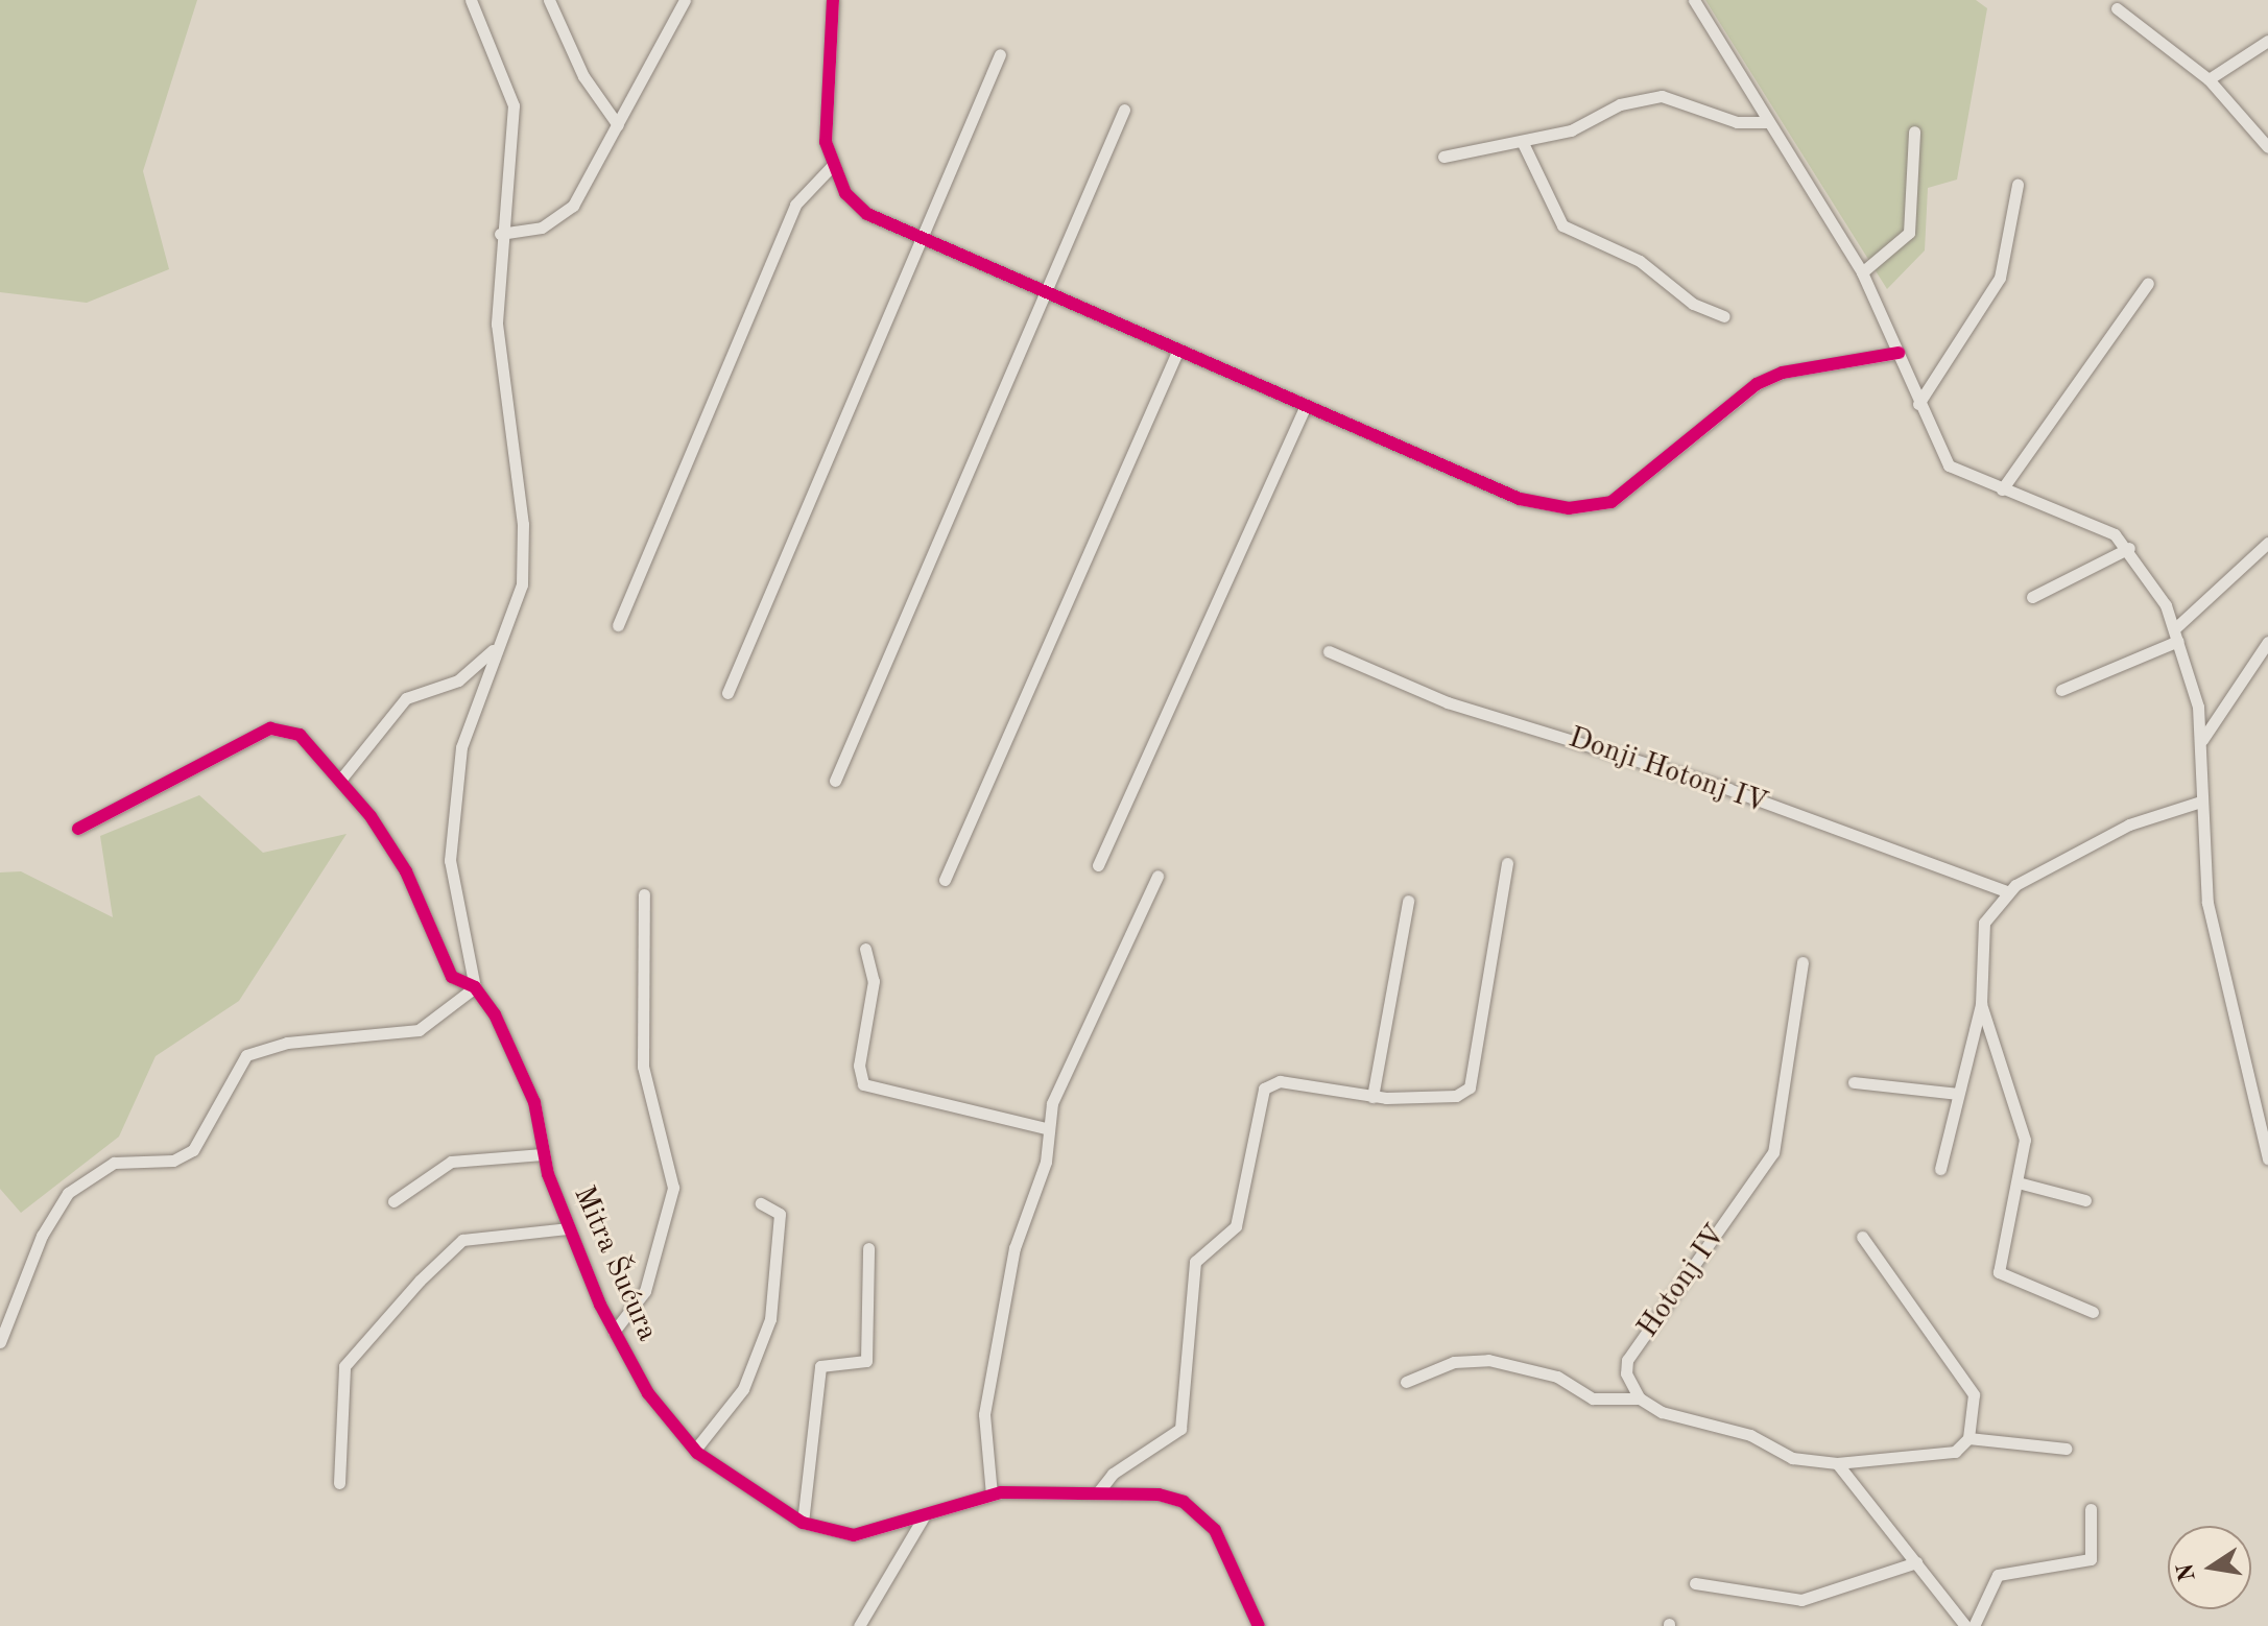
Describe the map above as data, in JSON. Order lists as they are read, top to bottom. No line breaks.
{"streets":{"street":["Donji Hotonj IV","Mitra Šućura","Hotonj IV"]},"north":"left"}
